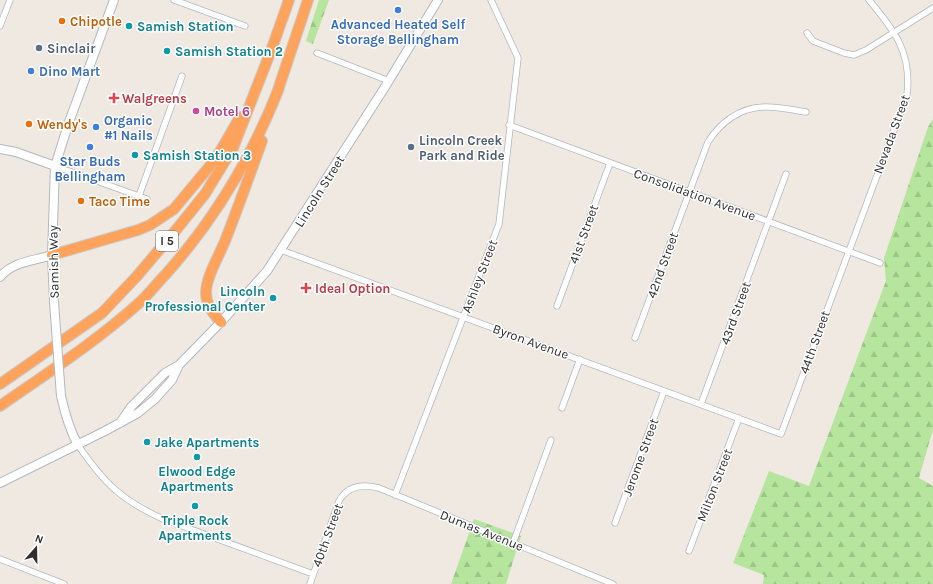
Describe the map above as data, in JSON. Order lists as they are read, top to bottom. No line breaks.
{"streets":{"highway":["I 5"],"main road":["Lincoln Street","Samish Way"],"street":["Nevada Street","Consolidation Avenue","41st Street","42nd Street","Ashley Street","43rd Street","Byron Avenue","44th Street","Jerome Street","Milton Street","Dumas Avenue","40th Street"]},"crossings":[["Nevada Street","Consolidation Avenue"],["Nevada Street","44th Street"],["Lincoln Street","Samish Way"],["Lincoln Street","Byron Avenue"],["Consolidation Avenue","41st Street"],["Consolidation Avenue","42nd Street"],["Consolidation Avenue","Ashley Street"],["Consolidation Avenue","43rd Street"],["Consolidation Avenue","44th Street"],["Ashley Street","Byron Avenue"],["Ashley Street","Dumas Avenue"],["43rd Street","Byron Avenue"],["Byron Avenue","44th Street"],["Byron Avenue","Jerome Street"],["Byron Avenue","Milton Street"],["Dumas Avenue","40th Street"]],"places":{"other":["Advanced Heated Self Storage Bellingham","Chipotle","Samish Station","Sinclair","Samish Station 2","Dino Mart","Motel 6","Wendy's","Organic #1 Nails","Star Buds Bellingham","Lincoln Creek Park and Ride","Samish Station 3","Taco Time","Lincoln Professional Center","Jake Apartments","Elwood Edge Apartments","Triple Rock Apartments"],"health":["Walgreens","Ideal Option"]},"north":"top"}
